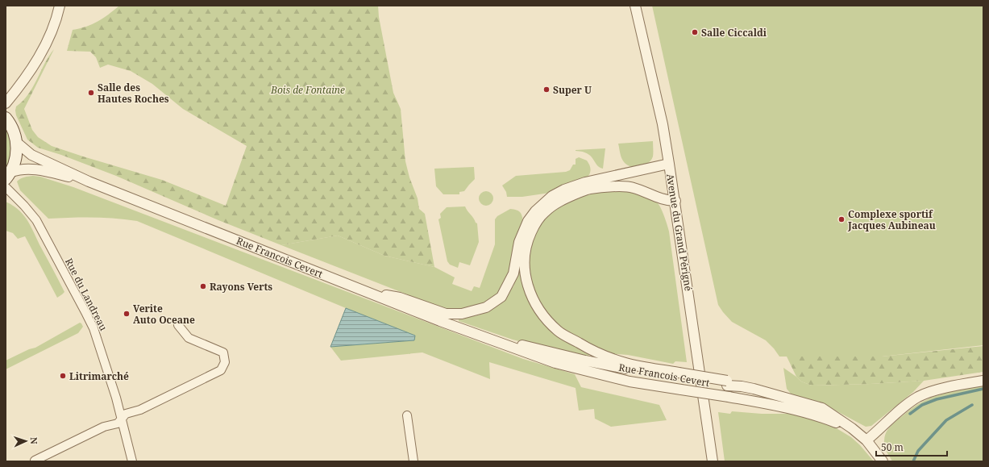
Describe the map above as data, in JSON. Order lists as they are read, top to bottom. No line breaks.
{"streets":{"street":["Avenue du Grand Périgné","Rue Francois Cevert","Rue du Landreau"]},"parks":["Bois de Fontaine"],"places":["Salle Ciccaldi","Super U","Salle des Hautes Roches","Complexe sportif Jacques Aubineau","Rayons Verts","Verite Auto Oceane","Litrimarché"],"scale_bar":"50 m","north":"right"}
